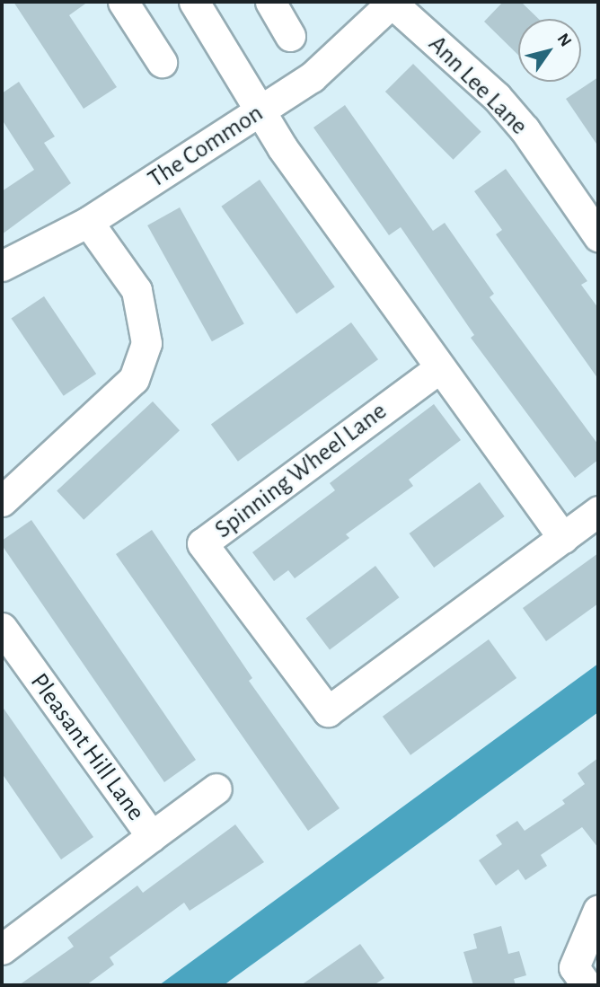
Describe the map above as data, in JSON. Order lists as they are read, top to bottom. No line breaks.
{"streets":{"street":["Ann Lee Lane","The Common","Spinning Wheel Lane","Pleasant Hill Lane"]},"crossings":[["Ann Lee Lane","The Common"]],"north":"top right"}
